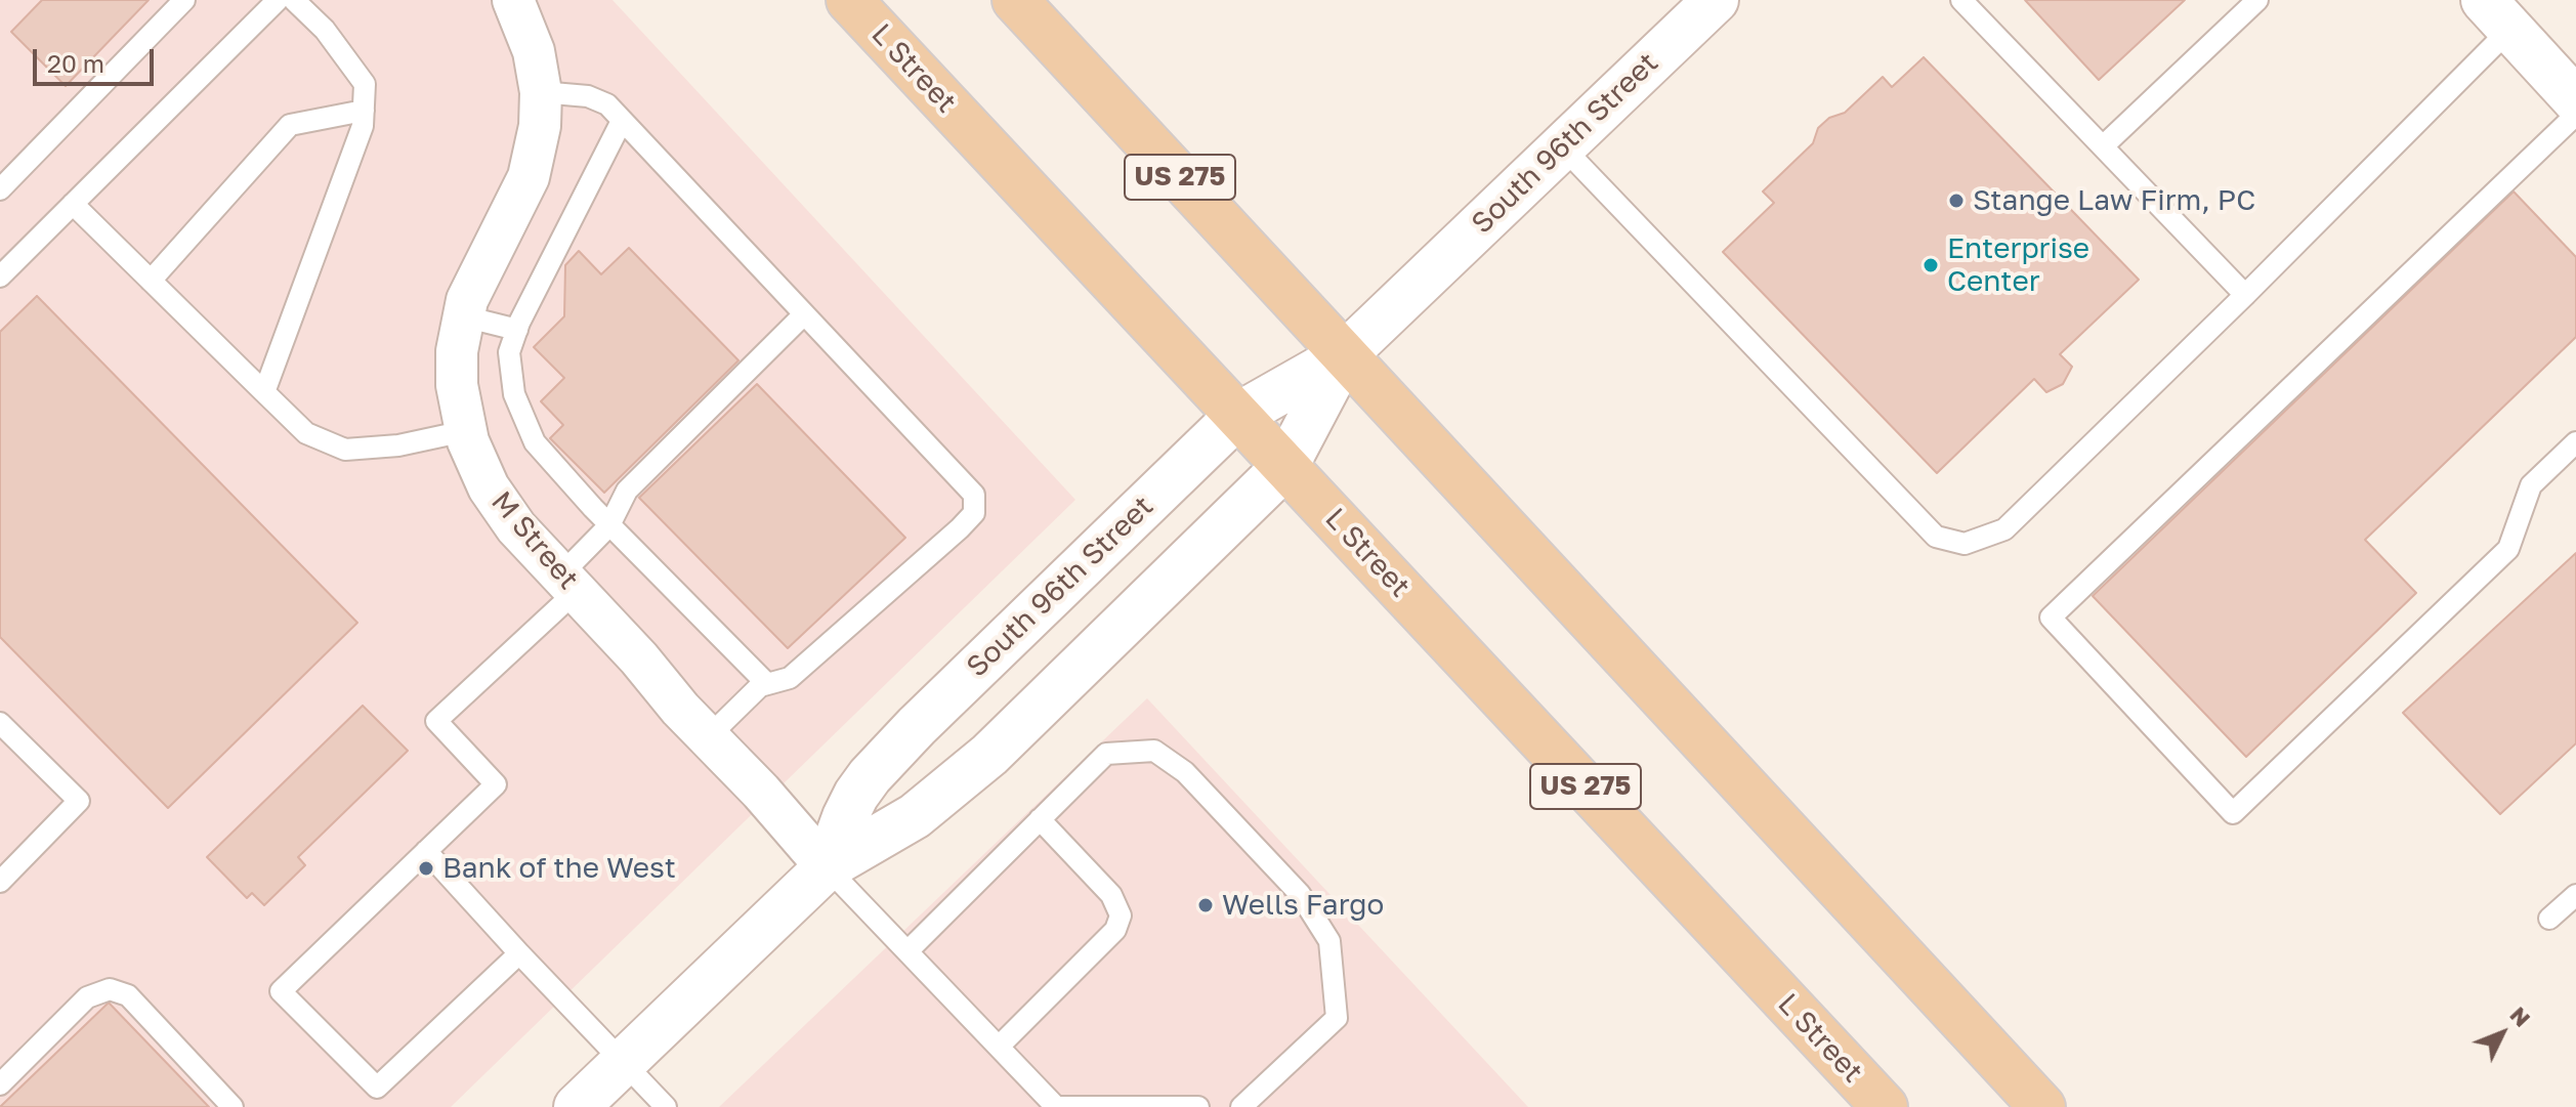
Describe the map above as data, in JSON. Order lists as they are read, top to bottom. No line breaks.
{"streets":{"main road":["L Street","South 96th Street","US 275"],"street":["M Street"]},"crossings":[["L Street","South 96th Street"],["South 96th Street","US 275"],["South 96th Street","M Street"]],"places":["Stange Law Firm, PC","Enterprise Center","Bank of the West","Wells Fargo"],"scale_bar":"20 m","north":"top right"}
